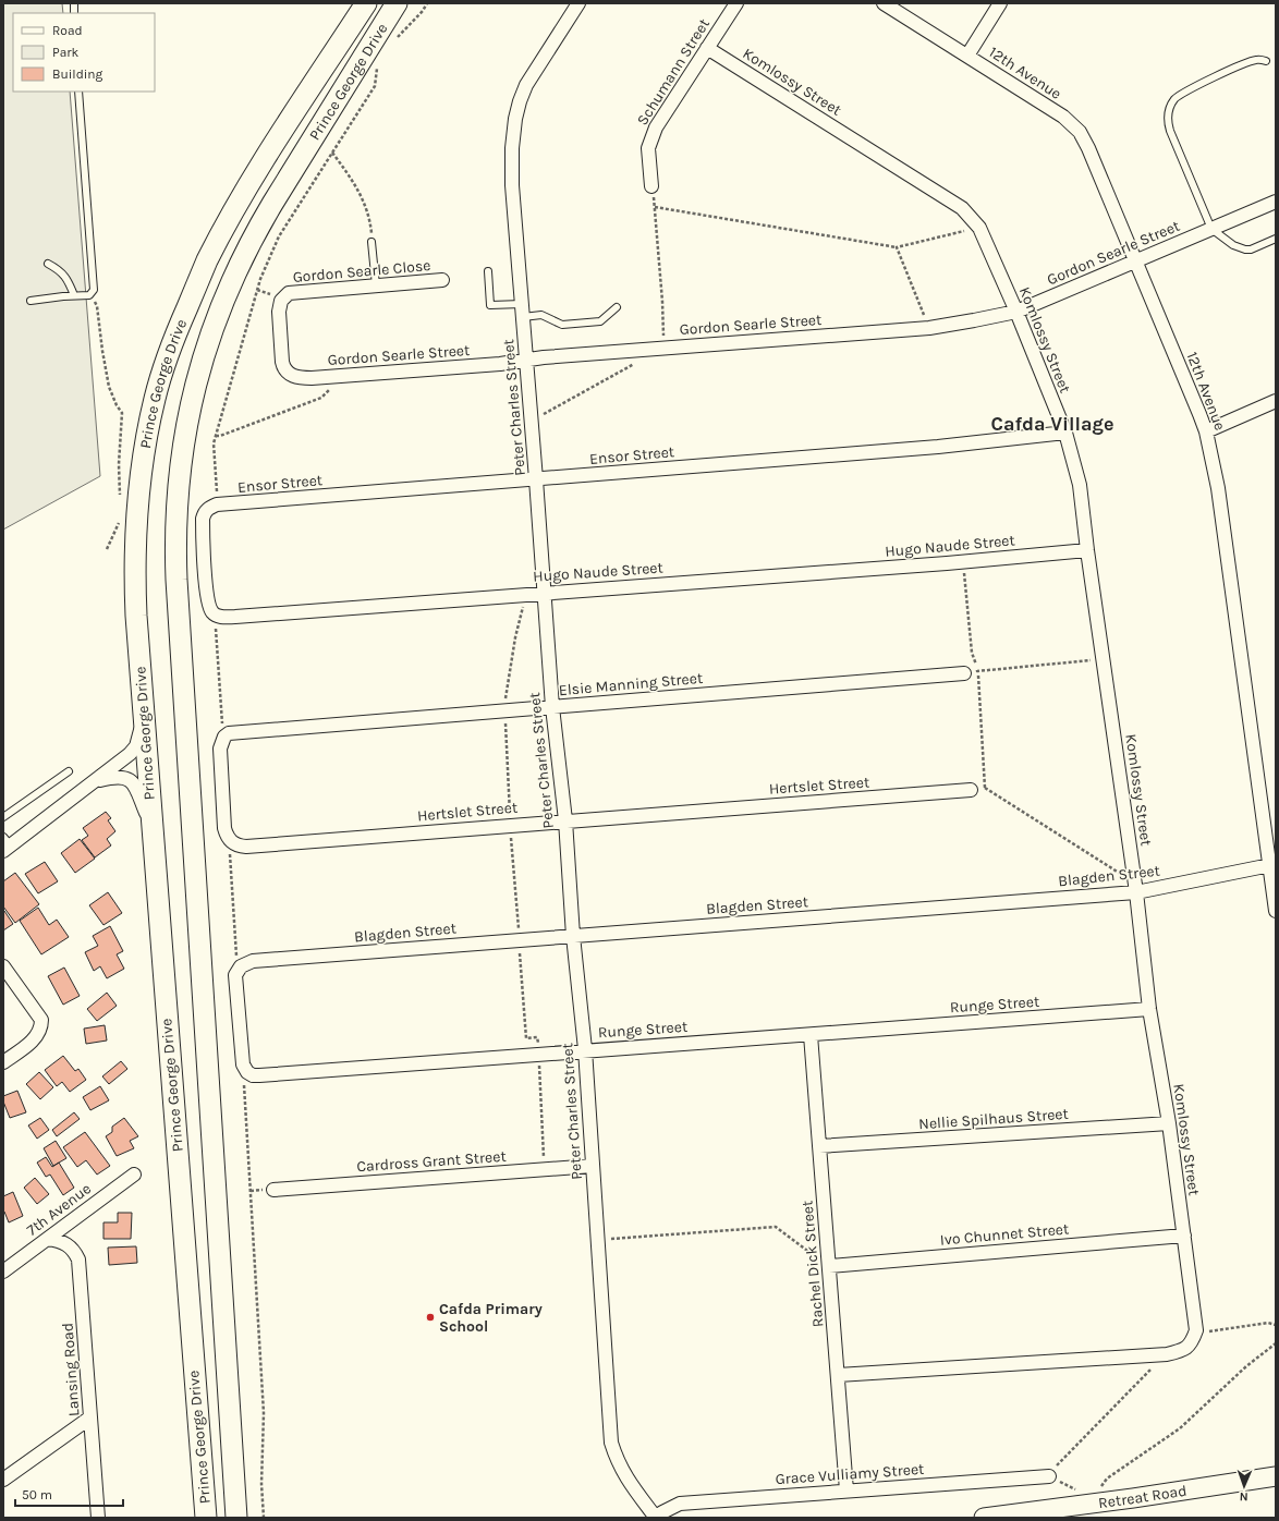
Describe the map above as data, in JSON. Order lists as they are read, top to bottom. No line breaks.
{"streets":{"main road":["Prince George Drive","Retreat Road"],"street":["Schumann Street","12th Avenue","Komlossy Street","Gordon Searle Street","Gordon Searle Close","Peter Charles Street","Ensor Street","Hugo Naude Street","Elsie Manning Street","Hertslet Street","Blagden Street","Runge Street","Nellie Spilhaus Street","Cardross Grant Street","7th Avenue","Ivo Chunnet Street","Rachel Dick Street","Lansing Road","Grace Vulliamy Street"]},"crossings":[["Schumann Street","Komlossy Street"],["12th Avenue","Gordon Searle Street"],["12th Avenue","Blagden Street"],["Komlossy Street","Gordon Searle Street"],["Komlossy Street","Ensor Street"],["Komlossy Street","Hugo Naude Street"],["Komlossy Street","Blagden Street"],["Komlossy Street","Runge Street"],["Komlossy Street","Nellie Spilhaus Street"],["Komlossy Street","Ivo Chunnet Street"],["Gordon Searle Street","Gordon Searle Close"],["Gordon Searle Street","Peter Charles Street"],["Peter Charles Street","Ensor Street"],["Peter Charles Street","Hugo Naude Street"],["Peter Charles Street","Elsie Manning Street"],["Peter Charles Street","Hertslet Street"],["Peter Charles Street","Blagden Street"],["Peter Charles Street","Runge Street"],["Peter Charles Street","Cardross Grant Street"],["Peter Charles Street","Grace Vulliamy Street"],["Ensor Street","Hugo Naude Street"],["Elsie Manning Street","Hertslet Street"],["Blagden Street","Runge Street"],["Runge Street","Rachel Dick Street"],["Nellie Spilhaus Street","Rachel Dick Street"],["7th Avenue","Lansing Road"],["Ivo Chunnet Street","Rachel Dick Street"],["Rachel Dick Street","Grace Vulliamy Street"]],"districts":["Cafda Village"],"places":["Cafda Primary School"],"legend":["Road","Park","Building"],"scale_bar":"50 m","north":"bottom"}
